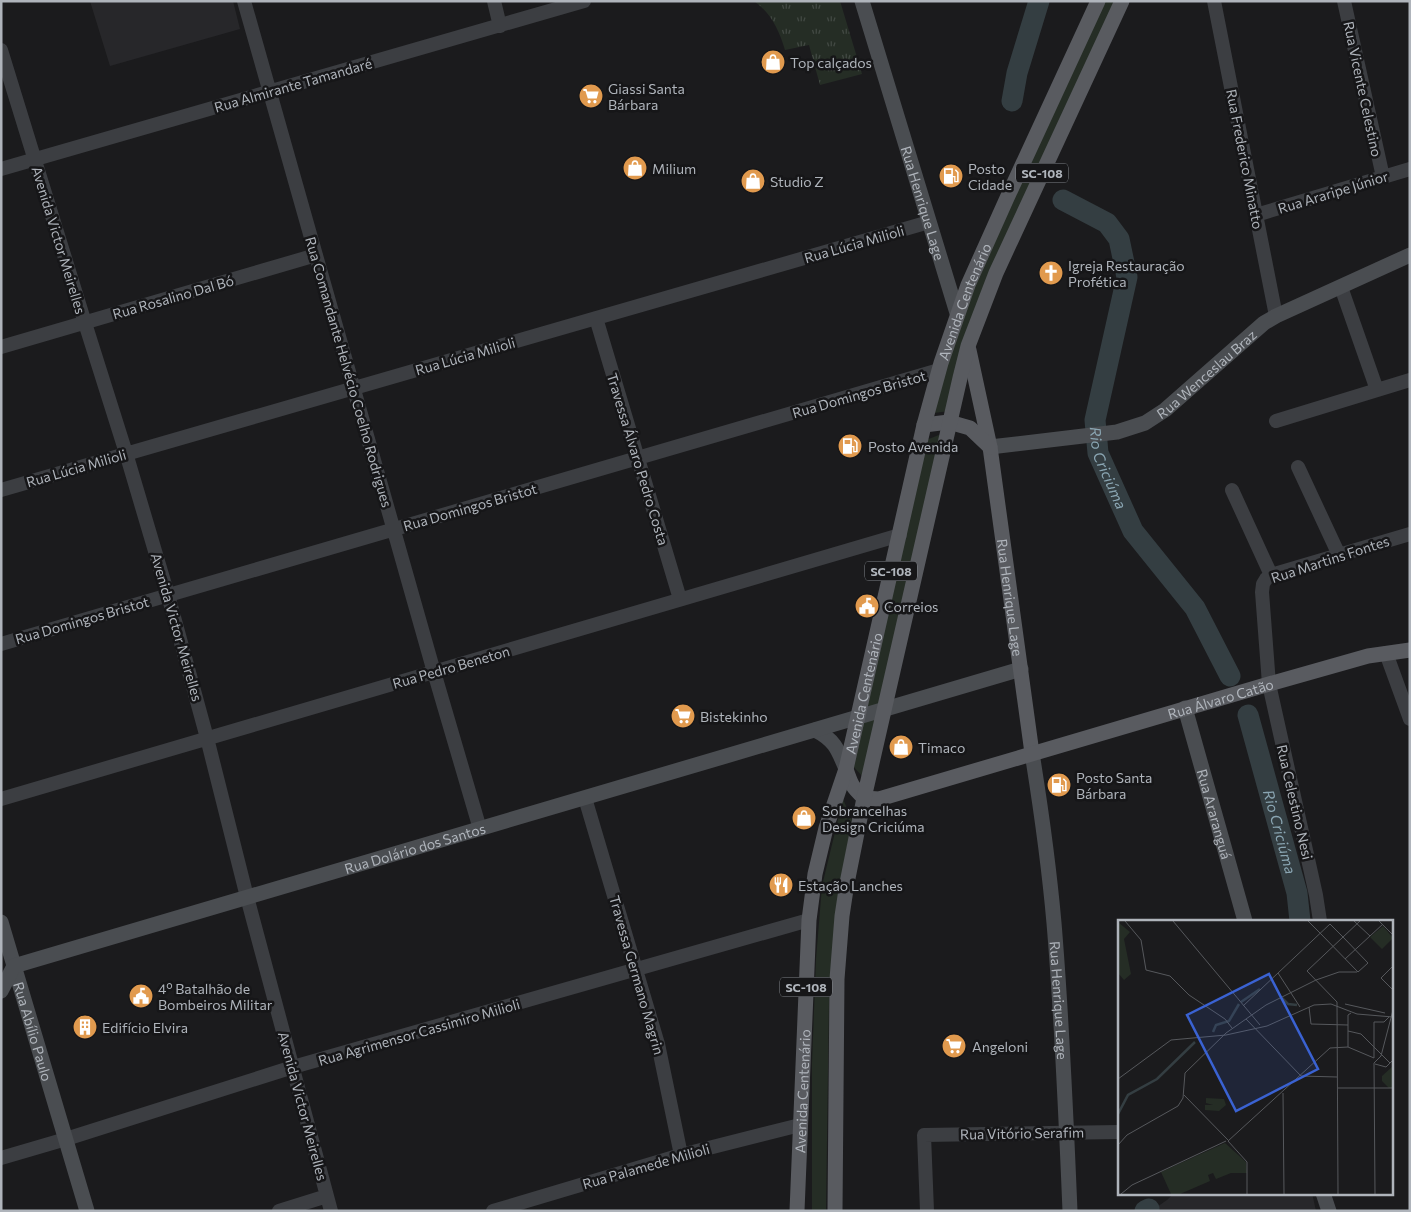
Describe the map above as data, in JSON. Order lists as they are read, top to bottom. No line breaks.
{"streets":{"main road":["SC-108","Rua Henrique Lage","Avenida Centenário","Rua Álvaro Catão"],"street":["Rua Almirante Tamandaré","Rua Vicente Celestino","Rua Frederico Minatto","Rua Araripe Júnior","Avenida Victor Meirelles","Rua Lúcia Milioli","Rua Rosalino Dal Bó","Rua Comandante Helvécio Coelho Rodrigues","Rua Wenceslau Braz","Rua Domingos Bristot","Travessa Álvaro Pedro Costa","Rua Martins Fontes","Rua Pedro Beneton","Rua Celestino Nesi","Rua Araranguá","Rua Dolário dos Santos","Travessa Germano Magrin","Rua Abílio Paulo","Rua Agrimensor Cassimiro Milioli","Rua Vitório Serafim","Rua Palamede Milioli"]},"crossings":[["Rua Almirante Tamandaré","Avenida Victor Meirelles"],["Rua Almirante Tamandaré","Rua Comandante Helvécio Coelho Rodrigues"],["Rua Vicente Celestino","Rua Araripe Júnior"],["Rua Frederico Minatto","Rua Araripe Júnior"],["Rua Frederico Minatto","Rua Wenceslau Braz"],["Rua Henrique Lage","Rua Lúcia Milioli"],["Rua Henrique Lage","Avenida Centenário"],["Rua Henrique Lage","Rua Wenceslau Braz"],["Rua Henrique Lage","Rua Álvaro Catão"],["Rua Henrique Lage","Rua Dolário dos Santos"],["Rua Henrique Lage","Rua Vitório Serafim"],["Avenida Victor Meirelles","Rua Lúcia Milioli"],["Avenida Victor Meirelles","Rua Rosalino Dal Bó"],["Avenida Victor Meirelles","Rua Domingos Bristot"],["Avenida Victor Meirelles","Rua Pedro Beneton"],["Avenida Victor Meirelles","Rua Dolário dos Santos"],["Avenida Victor Meirelles","Rua Agrimensor Cassimiro Milioli"],["Rua Lúcia Milioli","Rua Comandante Helvécio Coelho Rodrigues"],["Rua Lúcia Milioli","Travessa Álvaro Pedro Costa"],["Rua Rosalino Dal Bó","Rua Comandante Helvécio Coelho Rodrigues"],["Avenida Centenário","Rua Domingos Bristot"],["Avenida Centenário","Rua Pedro Beneton"],["Avenida Centenário","Rua Álvaro Catão"],["Avenida Centenário","Rua Dolário dos Santos"],["Avenida Centenário","Rua Agrimensor Cassimiro Milioli"],["Avenida Centenário","Rua Palamede Milioli"],["Rua Comandante Helvécio Coelho Rodrigues","Rua Domingos Bristot"],["Rua Comandante Helvécio Coelho Rodrigues","Rua Pedro Beneton"],["Rua Comandante Helvécio Coelho Rodrigues","Rua Dolário dos Santos"],["Rua Domingos Bristot","Travessa Álvaro Pedro Costa"],["Travessa Álvaro Pedro Costa","Rua Pedro Beneton"],["Rua Martins Fontes","Rua Álvaro Catão"],["Rua Martins Fontes","Rua Celestino Nesi"],["Rua Álvaro Catão","Rua Celestino Nesi"],["Rua Álvaro Catão","Rua Araranguá"],["Rua Dolário dos Santos","Travessa Germano Magrin"],["Rua Dolário dos Santos","Rua Abílio Paulo"],["Travessa Germano Magrin","Rua Agrimensor Cassimiro Milioli"],["Travessa Germano Magrin","Rua Palamede Milioli"],["Rua Abílio Paulo","Rua Agrimensor Cassimiro Milioli"]],"water":["Rio Criciúma"],"places":{"shop":["Top calçados","Milium","Studio Z","Timaco","Sobrancelhas Design Criciúma"],"supermarket":["Giassi Santa Bárbara","Bistekinho","Angeloni"],"fuel station":["Posto Cidade","Posto Avenida","Posto Santa Bárbara"],"church":["Igreja Restauração Profética"],"public building":["Correios","4º Batalhão de Bombeiros Militar"],"restaurant":["Estação Lanches"],"building":["Edifício Elvira"]}}
